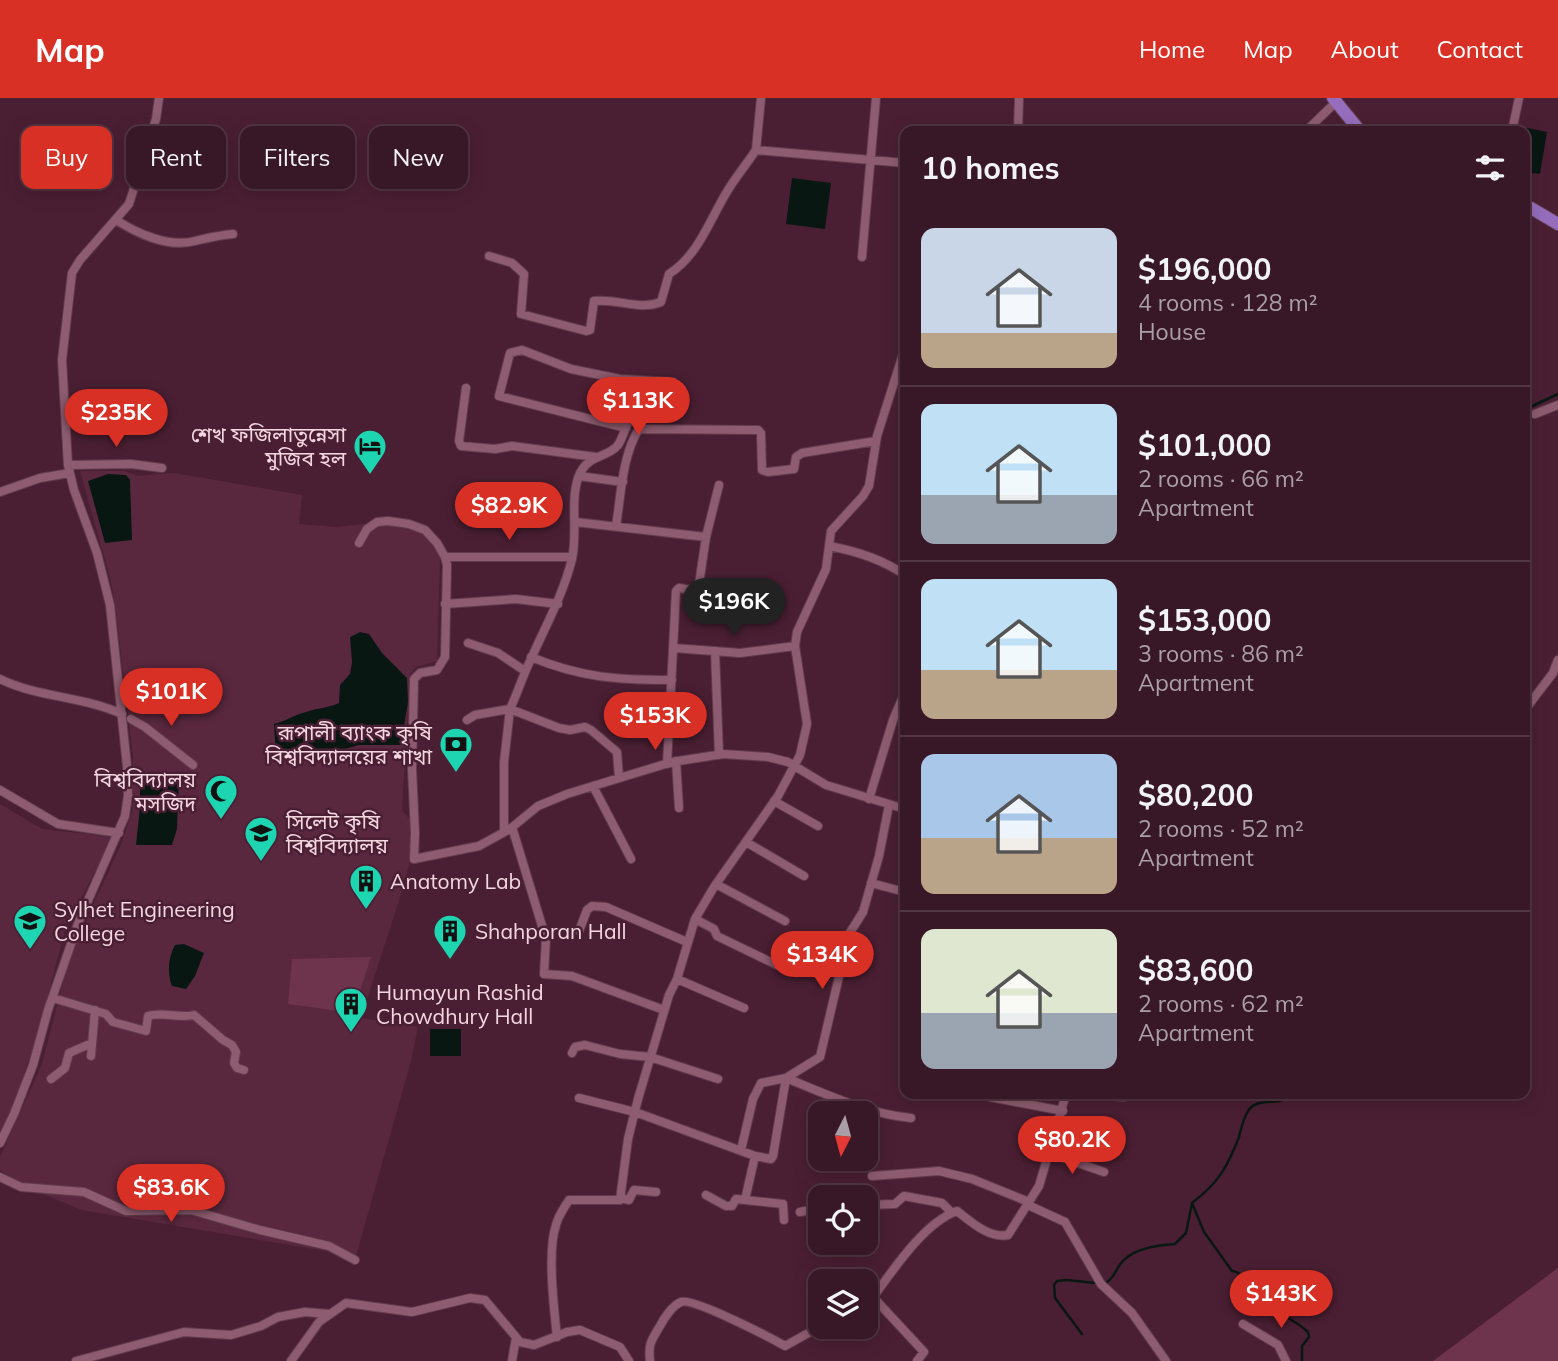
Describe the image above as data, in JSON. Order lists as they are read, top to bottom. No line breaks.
{"places":{"hotel":["শেখ ফজিলাতুন্নেসা মুজিব হল"],"bank":["রূপালী ব্যাংক কৃষি বিশ্ববিদ্যালয়ের শাখা"],"mosque":["বিশ্ববিদ্যালয় মসজিদ"],"school or university":["সিলেট কৃষি বিশ্ববিদ্যালয়","Sylhet Engineering College"],"building":["Anatomy Lab","Shahporan Hall","Humayun Rashid Chowdhury Hall"]},"north":"bottom","page":{"header":"Map","nav":["Home","Map","About","Contact"],"chip":["Buy","Rent","Filters","New"],"heading":"10 homes","list":[{"name":"$196,000","note":"4 rooms · 128 m² · House"},{"name":"$101,000","note":"2 rooms · 66 m² · Apartment"},{"name":"$153,000","note":"3 rooms · 86 m² · Apartment"},{"name":"$80,200","note":"2 rooms · 52 m² · Apartment"},{"name":"$83,600","note":"2 rooms · 62 m² · Apartment"}],"price":["$113K","$235K","$82.9K","$196K","$101K","$153K","$134K","$80.2K","$83.6K","$143K"]}}
